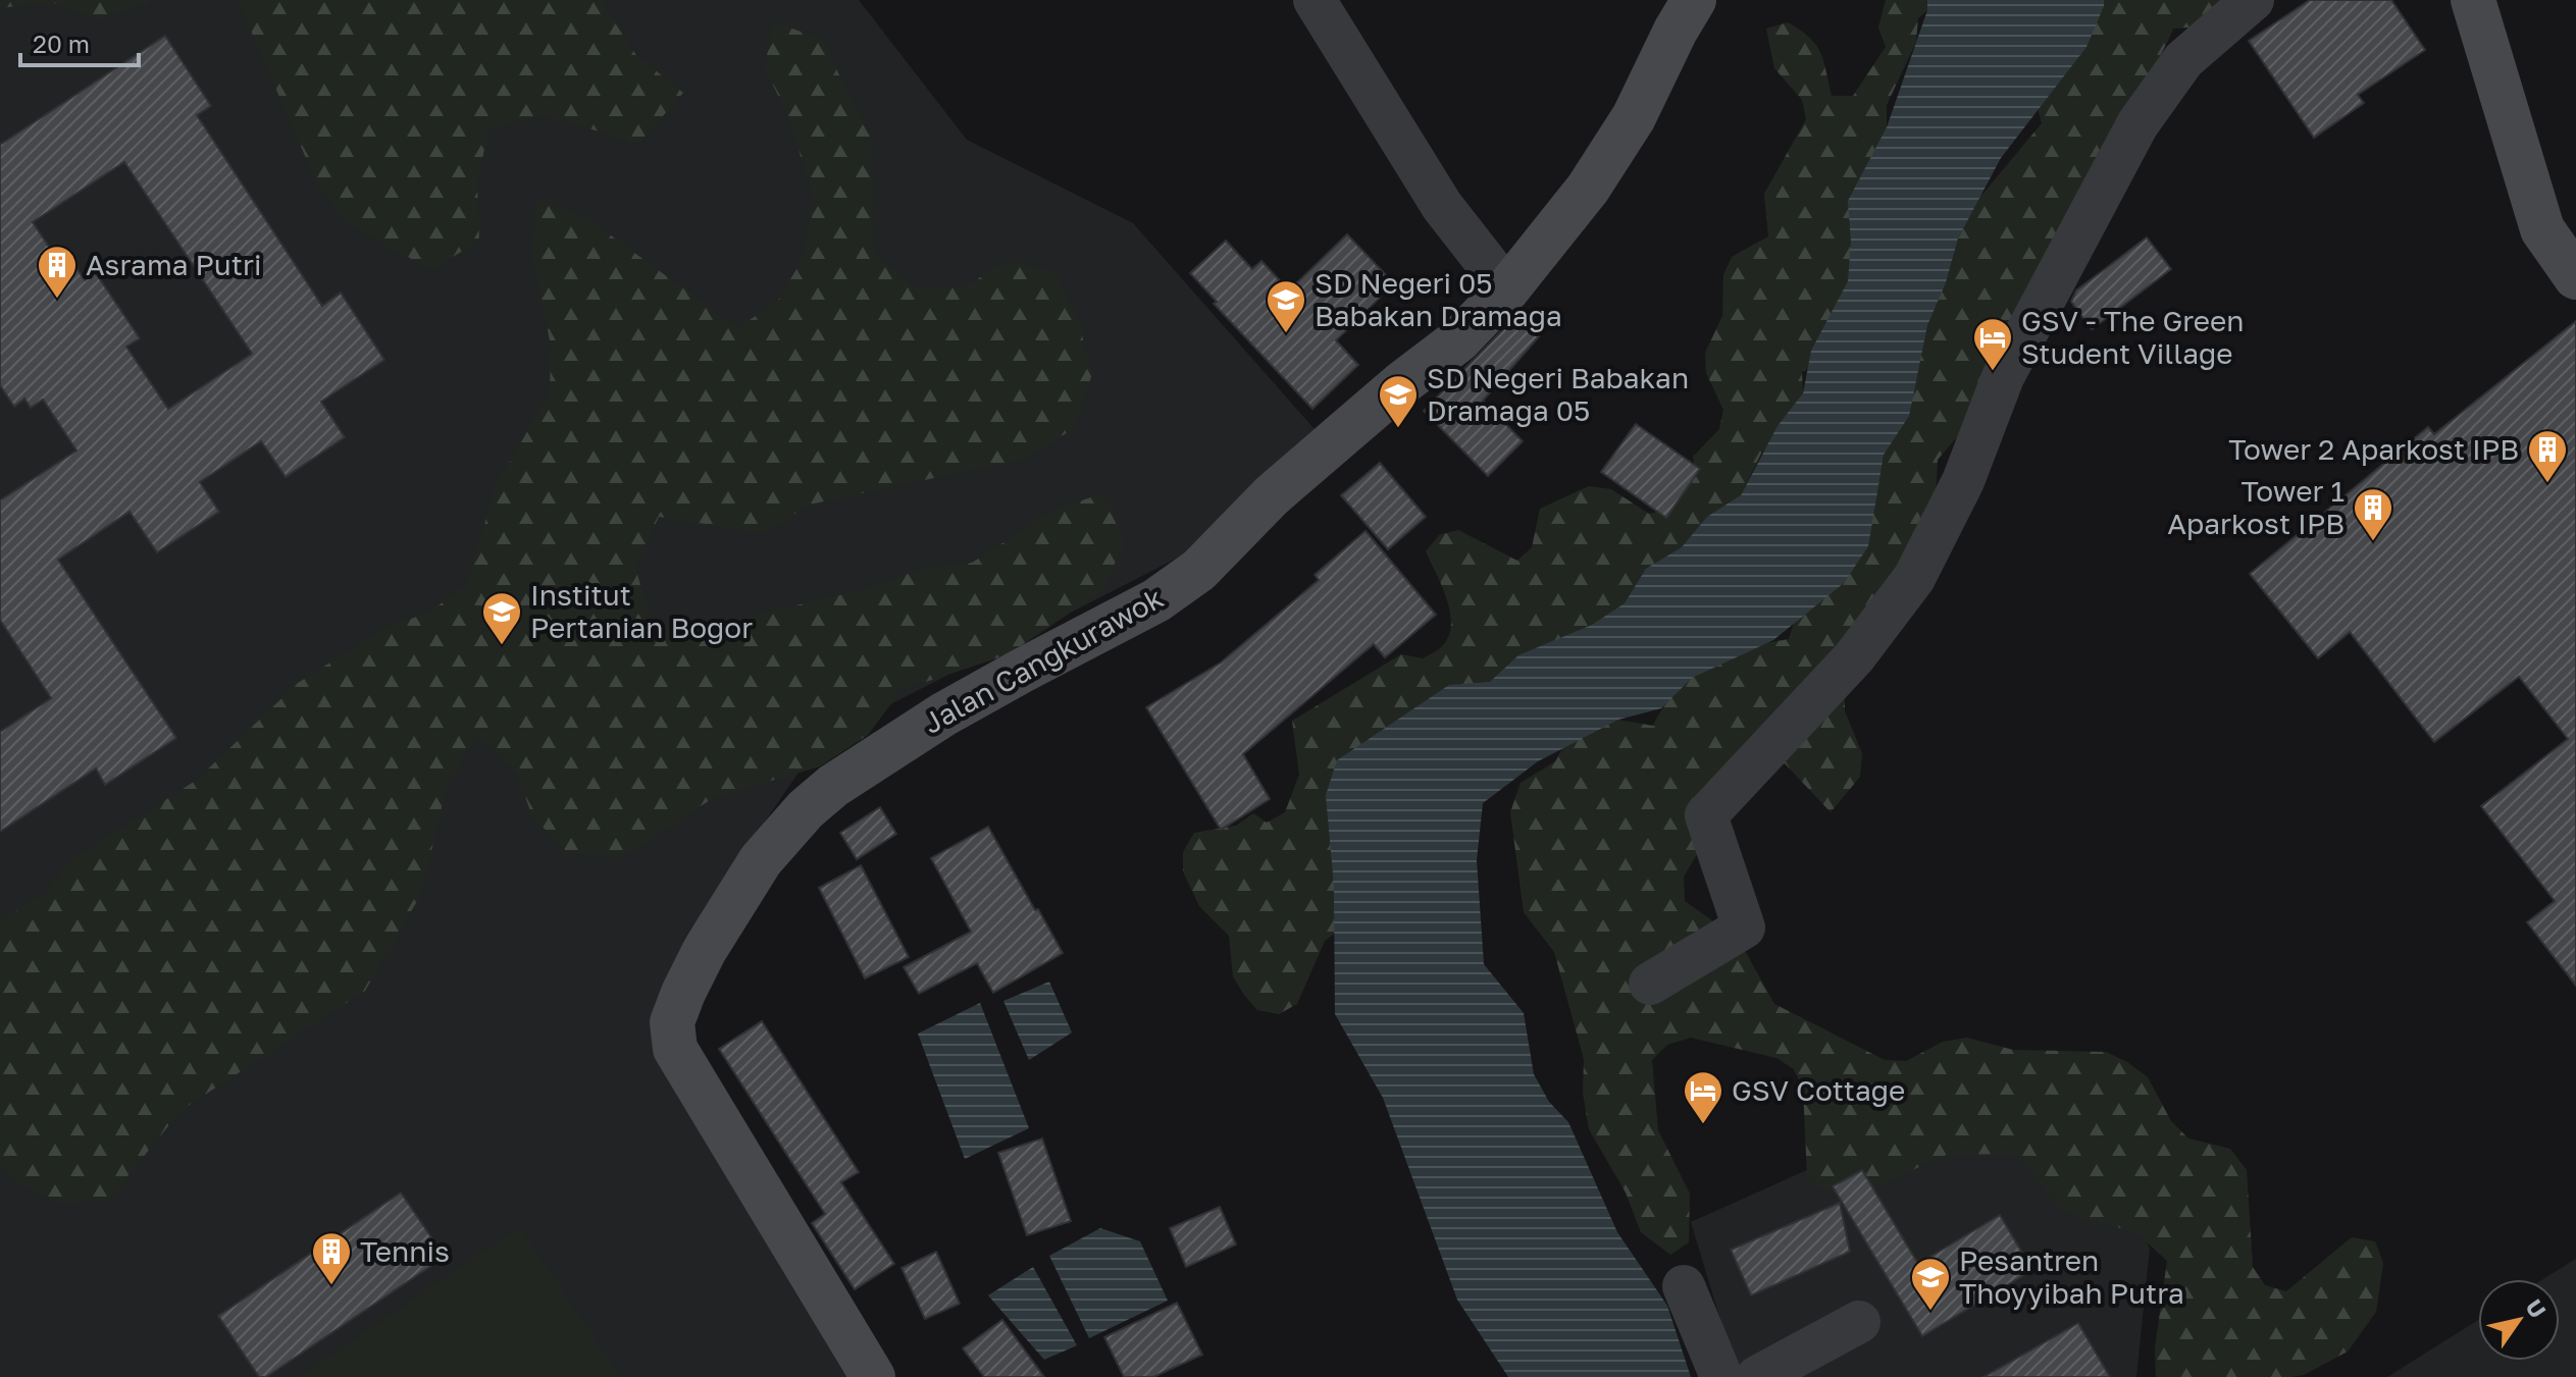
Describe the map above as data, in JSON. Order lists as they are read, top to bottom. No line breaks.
{"streets":{"street":["Jalan Cangkurawok"]},"places":{"building":["Asrama Putri","Tower 2 Aparkost IPB","Tower 1 Aparkost IPB","Tennis"],"school or university":["SD Negeri 05 Babakan Dramaga","SD Negeri Babakan Dramaga 05","Institut Pertanian Bogor","Pesantren Thoyyibah Putra"],"hotel":["GSV - The Green Student Village","GSV Cottage"]},"scale_bar":"20 m","north":"top right"}
